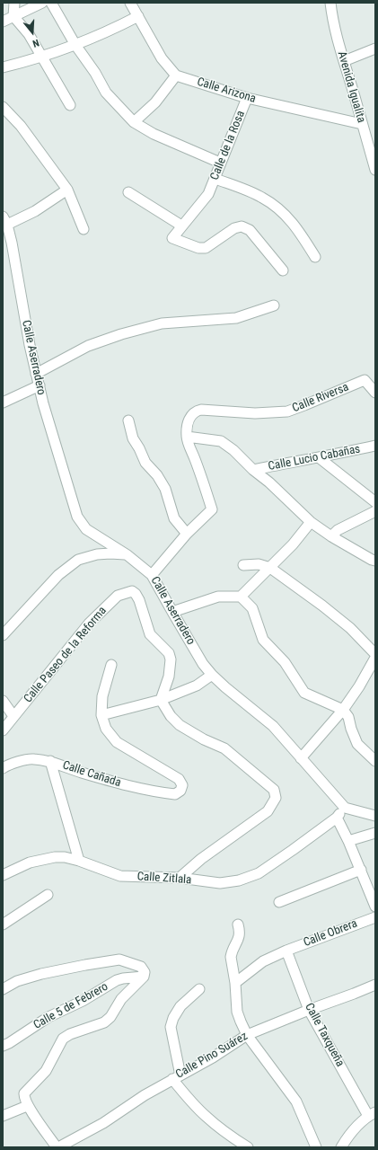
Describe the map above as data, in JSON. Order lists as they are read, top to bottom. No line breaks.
{"streets":{"street":["Avenida Igualita","Calle Arizona","Calle de la Rosa","Calle Aserradero","Calle Riversa","Calle Lucio Cabañas","Calle Paseo de la Reforma","Calle Cañada","Calle Zitlala","Calle Obrera","Calle 5 de Febrero","Calle Taxqueña","Calle Pino Suárez"]},"crossings":[["Avenida Igualita","Calle Arizona"],["Calle Arizona","Calle de la Rosa"],["Calle Aserradero","Calle Zitlala"],["Calle Obrera","Calle Taxqueña"],["Calle Taxqueña","Calle Pino Suárez"]],"north":"bottom"}
